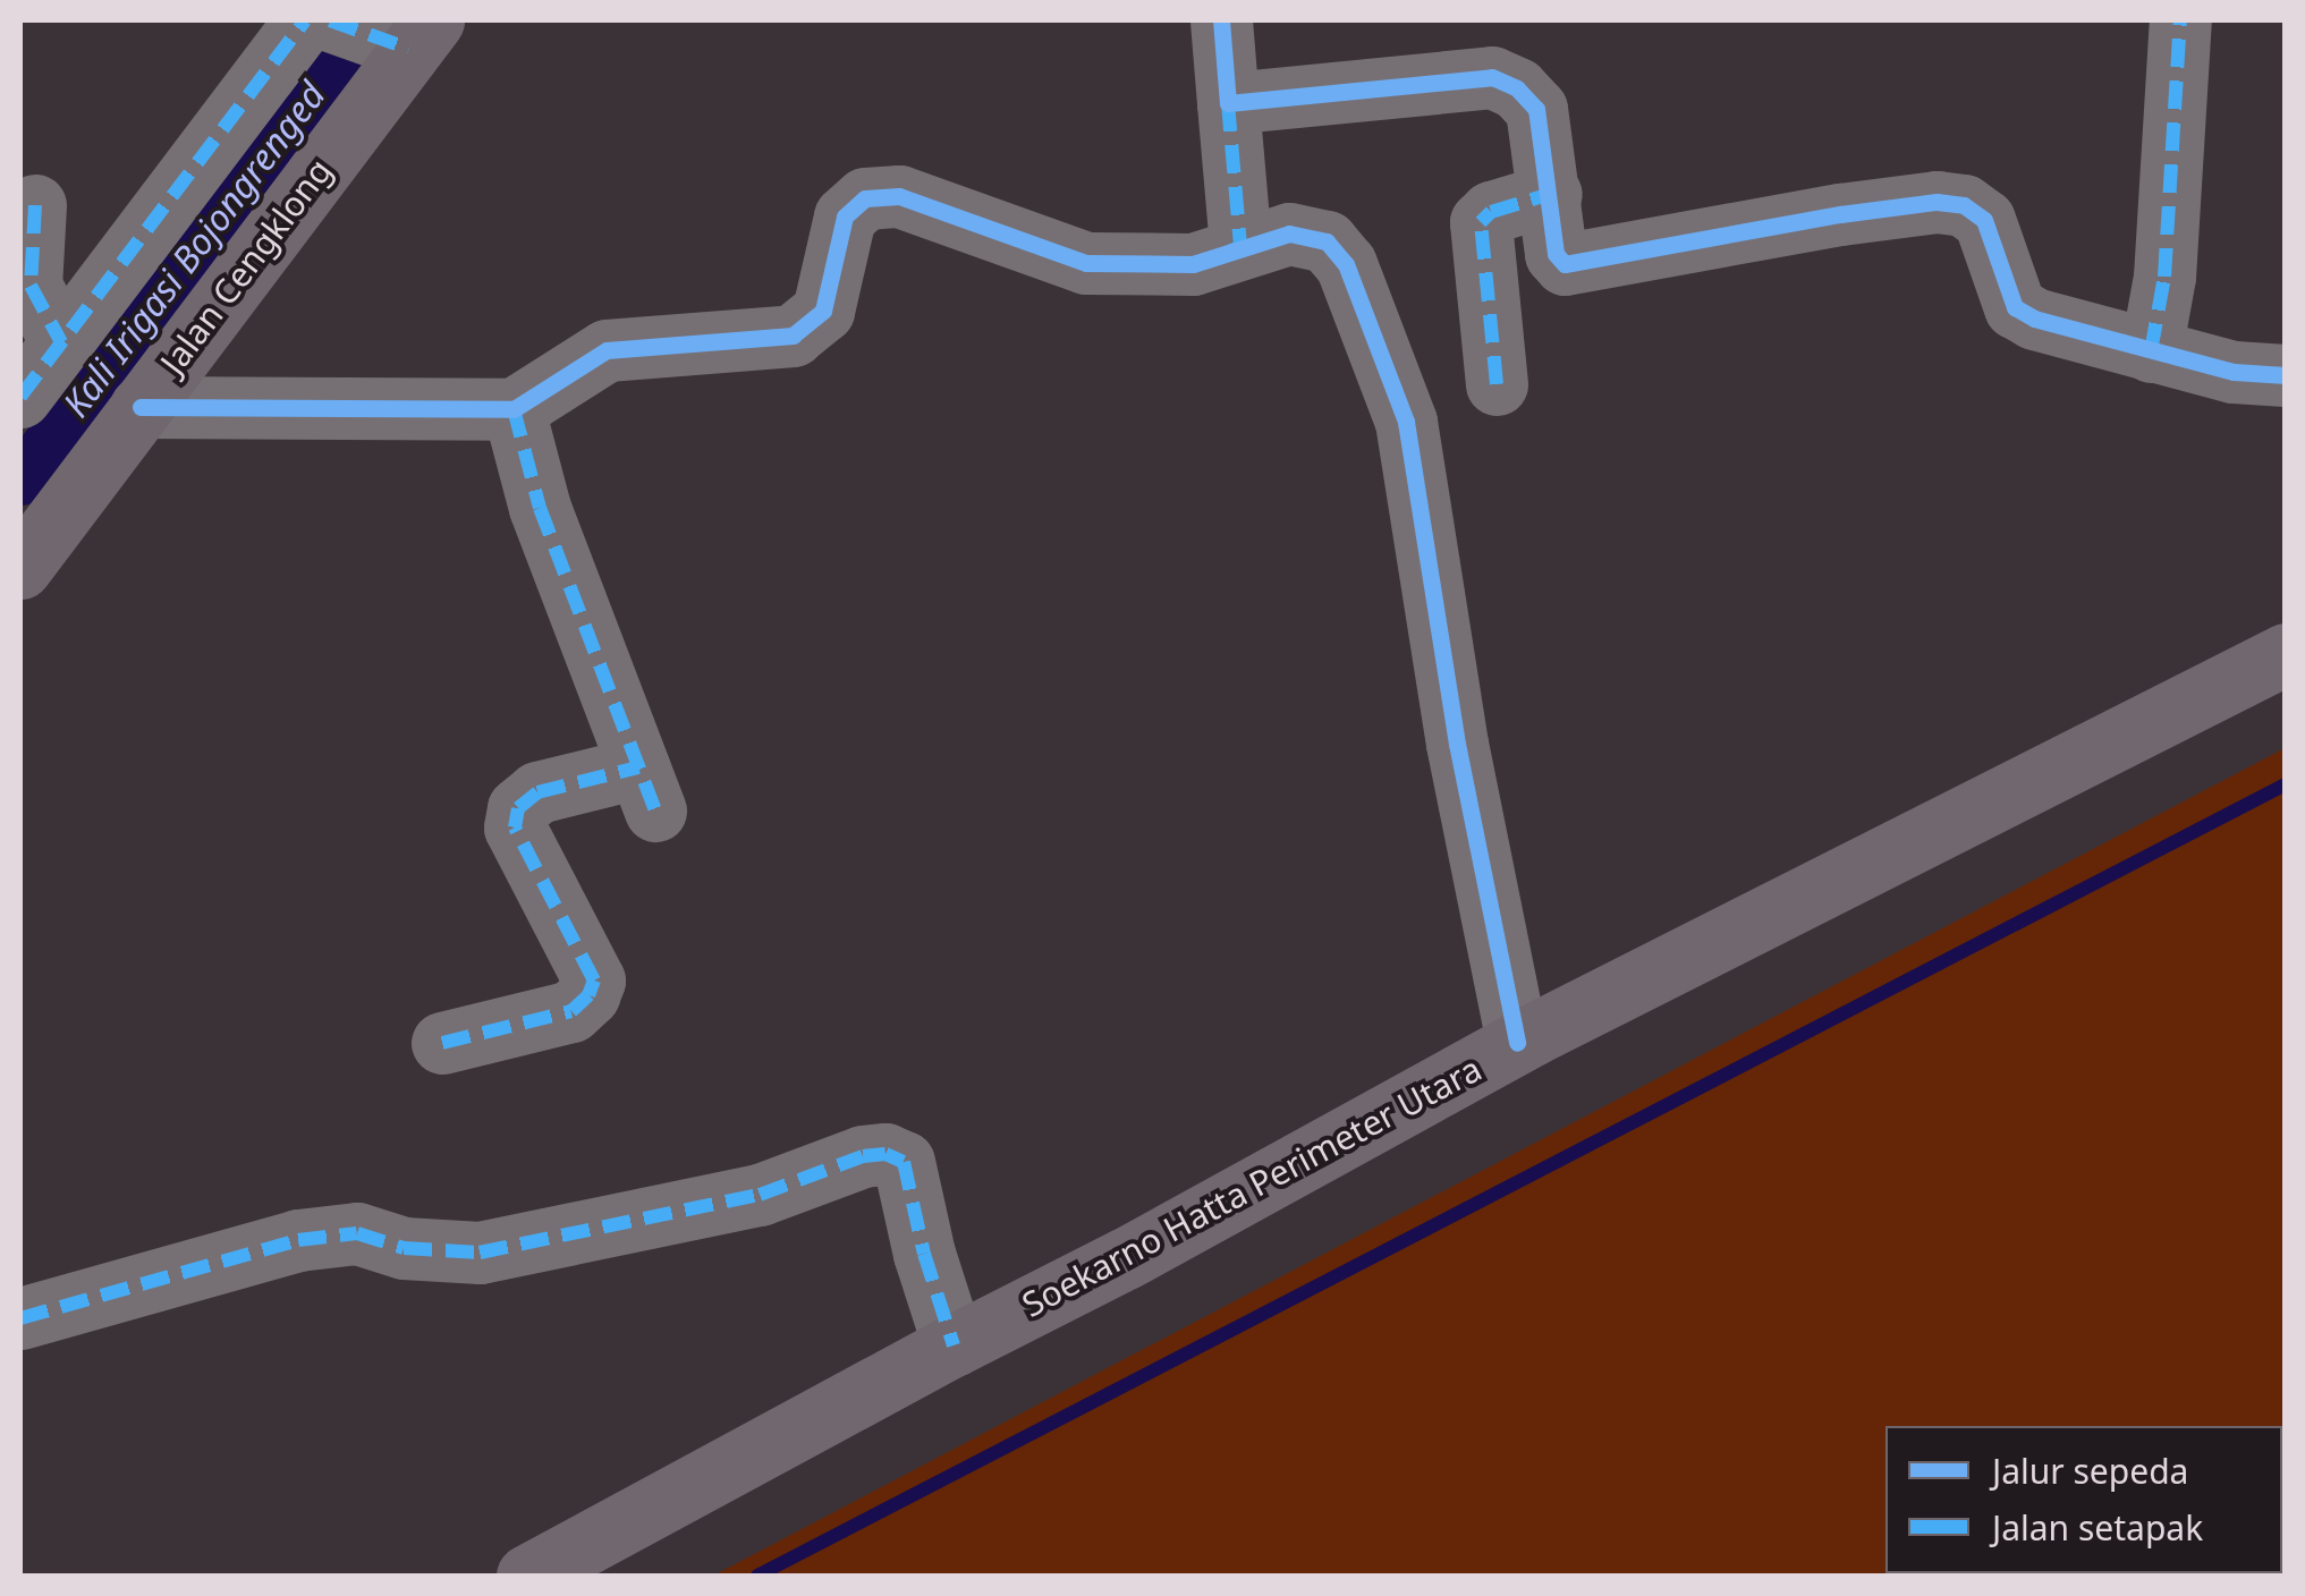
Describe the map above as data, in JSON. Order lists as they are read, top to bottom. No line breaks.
{"streets":{"main road":["Jalan Cengklong","Soekarno Hatta Perimeter Utara"]},"water":["Kali Irigasi Bojongrenged"],"legend":["Jalur sepeda","Jalan setapak"]}
